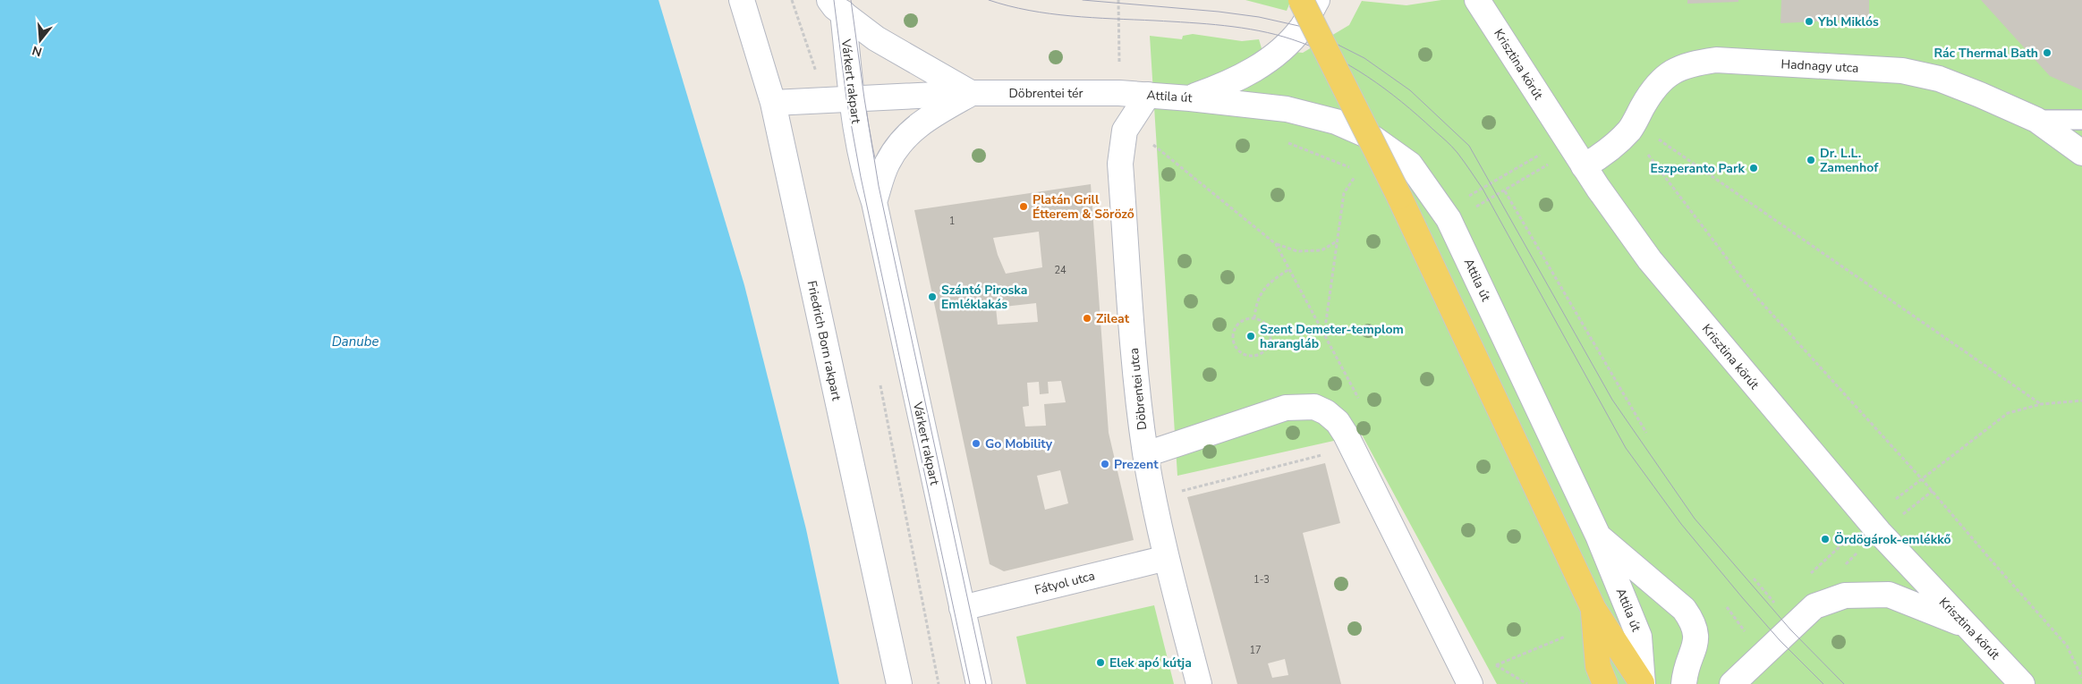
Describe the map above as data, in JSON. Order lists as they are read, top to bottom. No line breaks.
{"streets":{"street":["Krisztina körút","Hadnagy utca","Várkert rakpart","Döbrentei tér","Attila út","Friedrich Born rakpart","Döbrentei utca","Fátyol utca"]},"crossings":[["Krisztina körút","Hadnagy utca"],["Várkert rakpart","Döbrentei tér"],["Várkert rakpart","Fátyol utca"],["Döbrentei tér","Attila út"],["Döbrentei tér","Friedrich Born rakpart"],["Attila út","Döbrentei utca"],["Döbrentei utca","Fátyol utca"]],"water":["Danube"],"places":["Ybl Miklós","Rác Thermal Bath","Dr. L.L. Zamenhof","Eszperanto Park","Platán Grill Étterem & Söröző","Szántó Piroska Emléklakás","Zileat","Szent Demeter-templom harangláb","Go Mobility","Prezent","Ördögárok-emlékkő","Elek apó kútja"],"house_numbers":["1","24","1-3","17"],"north":"bottom"}
